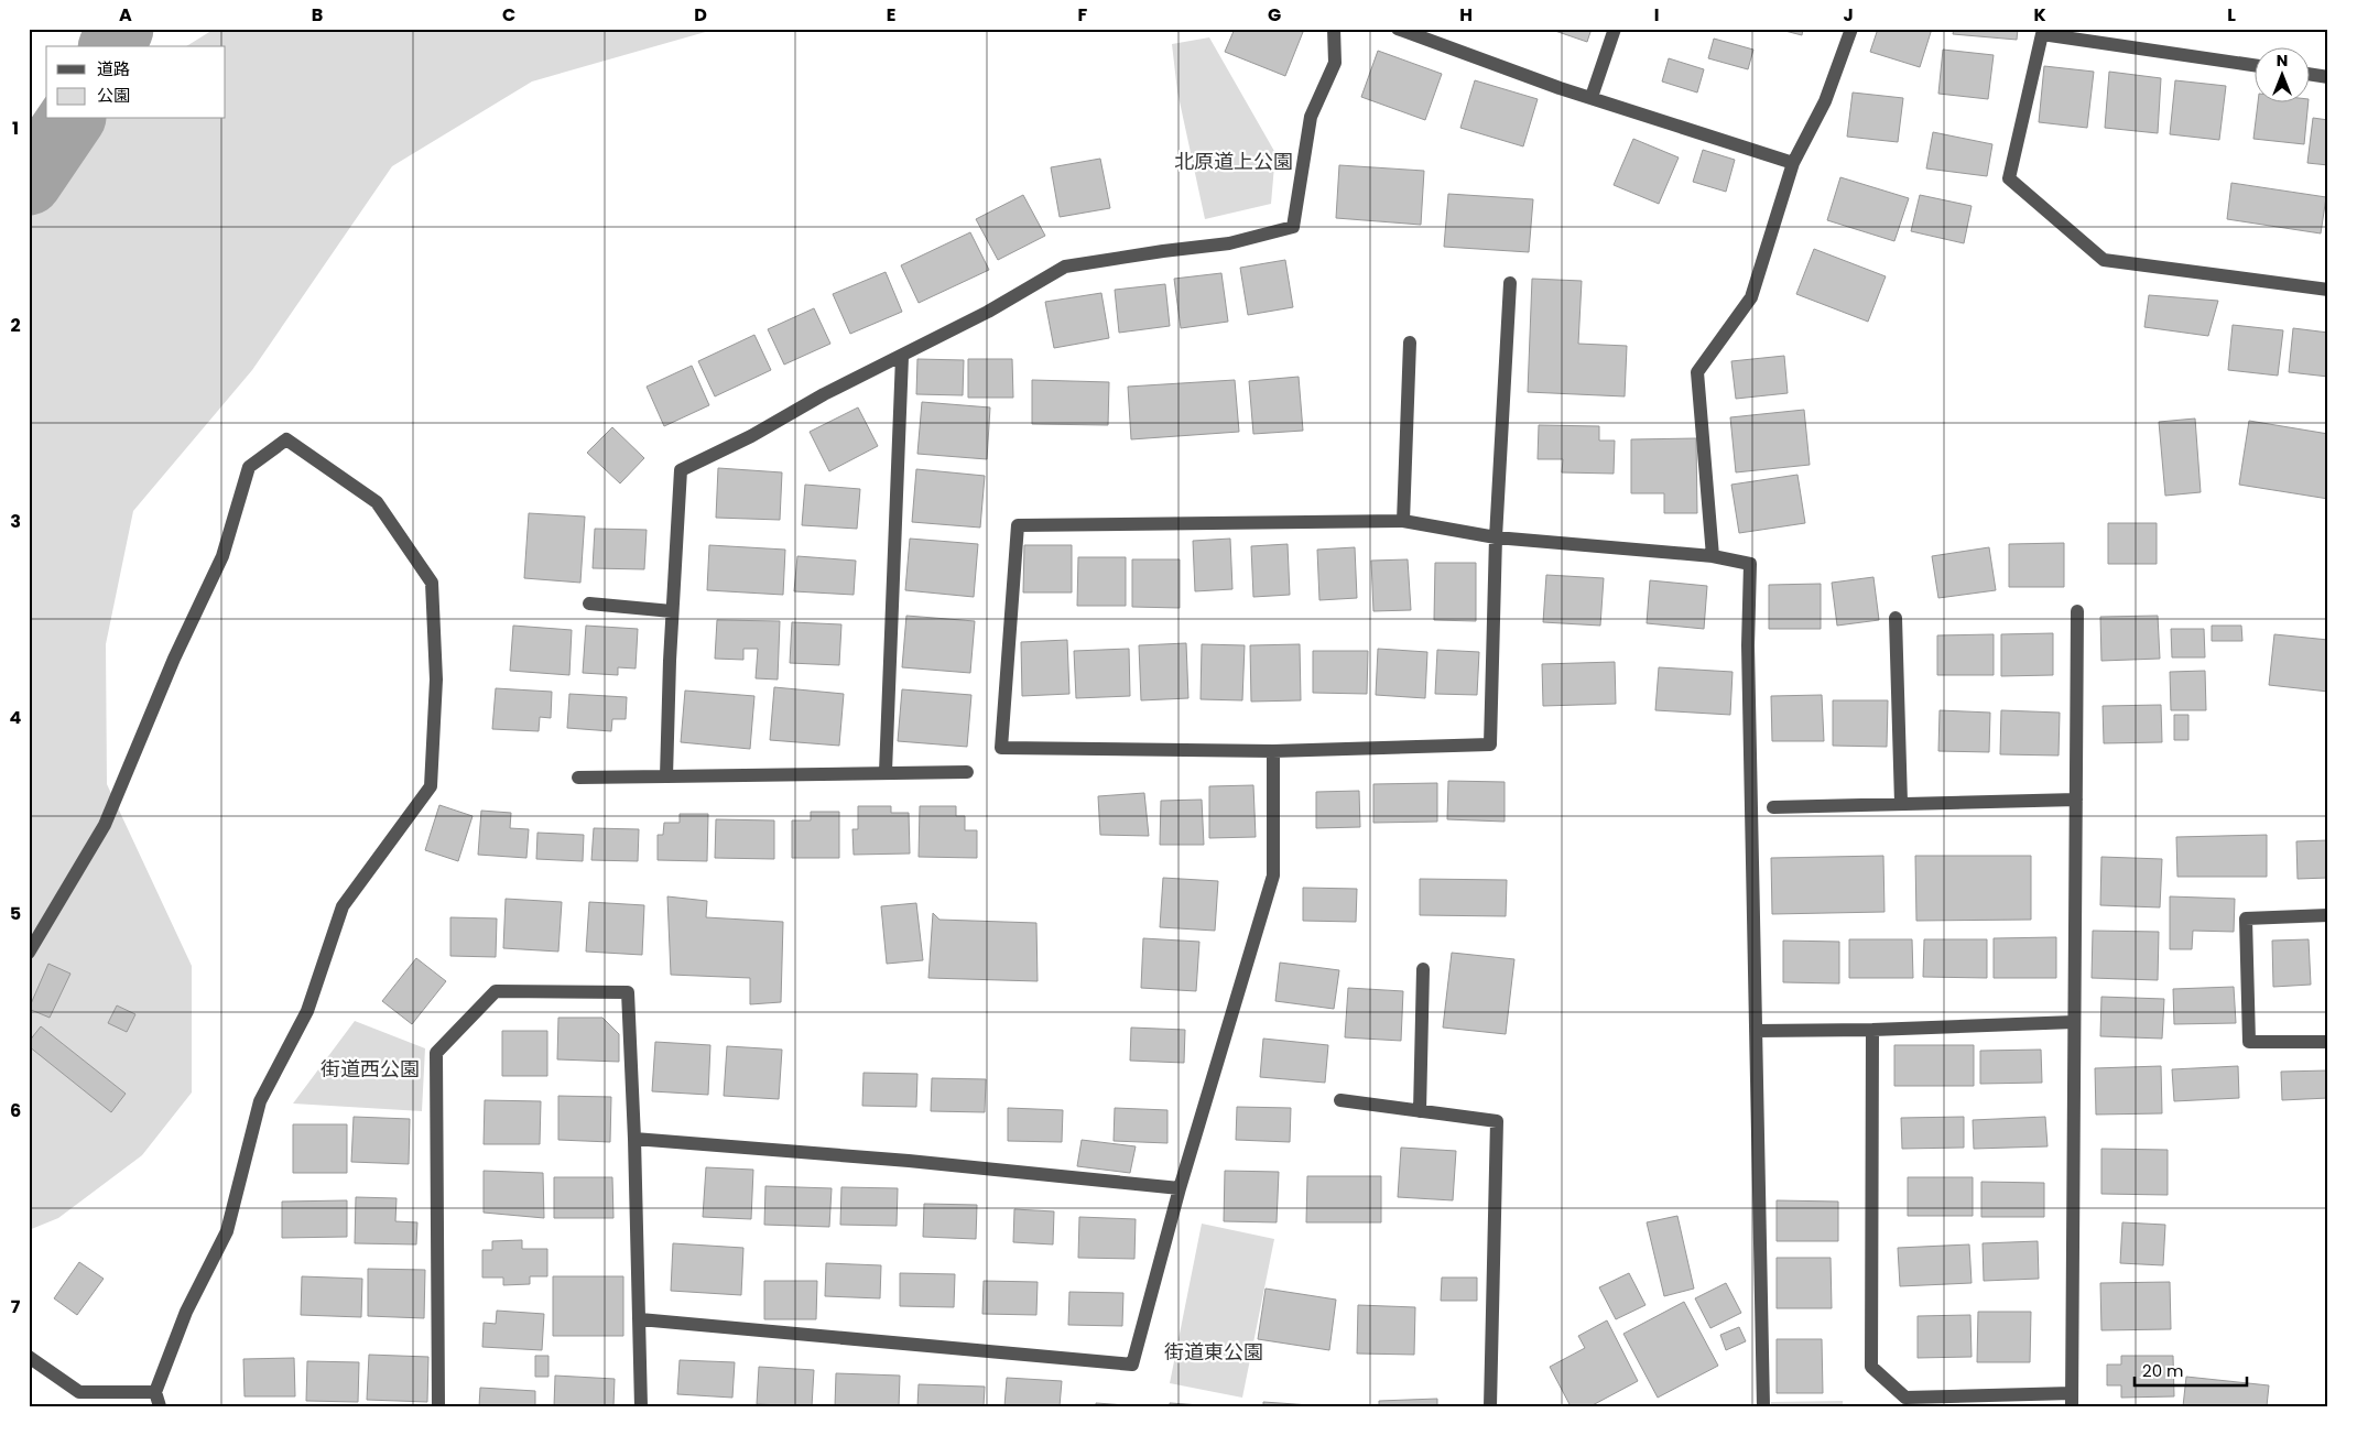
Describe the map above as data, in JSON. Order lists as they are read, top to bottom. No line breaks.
{"parks":["北原道上公園","街道西公園","街道東公園"],"legend":["道路","公園"],"scale_bar":"20 m","north":"top","grid":{"columns":["A","B","C","D","E","F","G","H","I","J","K","L"],"rows":["1","2","3","4","5","6","7"]}}
